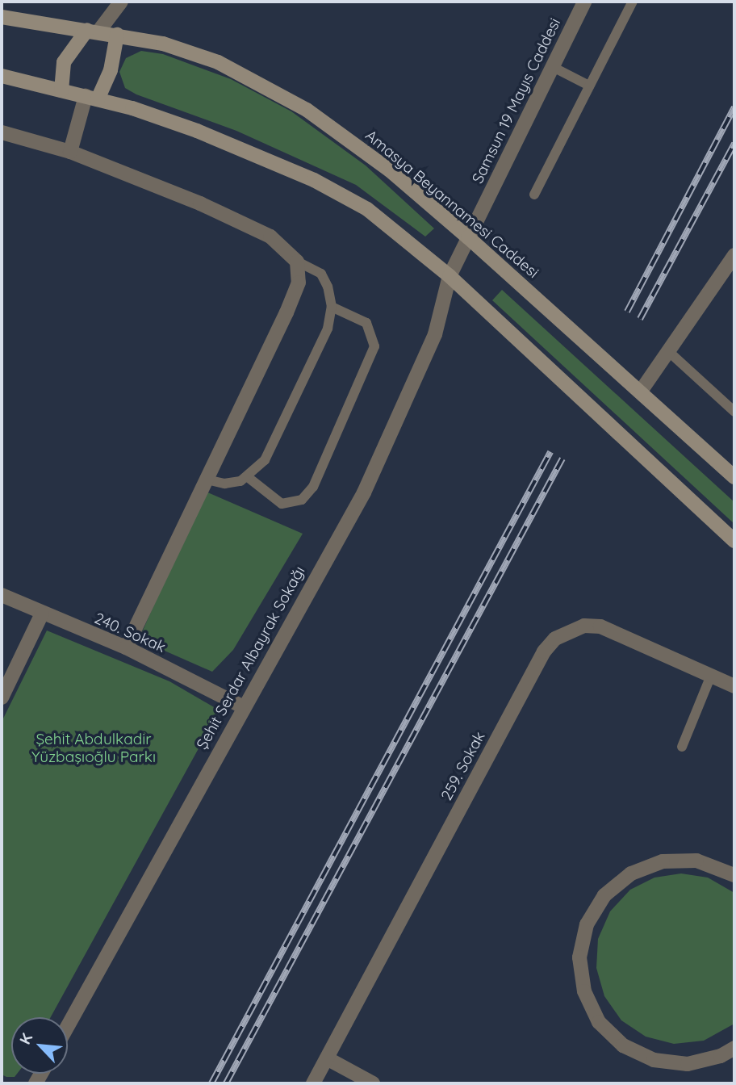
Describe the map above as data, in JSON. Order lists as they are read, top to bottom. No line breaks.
{"streets":{"main road":["Amasya Beyannamesi Caddesi"],"street":["Samsun 19 Mayıs Caddesi","240. Sokak","Şehit Serdar Albayrak Sokağı","259. Sokak"]},"crossings":[["Samsun 19 Mayıs Caddesi","Amasya Beyannamesi Caddesi"],["Samsun 19 Mayıs Caddesi","Şehit Serdar Albayrak Sokağı"],["240. Sokak","Şehit Serdar Albayrak Sokağı"]],"parks":["Şehit Abdulkadir Yüzbaşıoğlu Parkı"],"north":"top left"}
